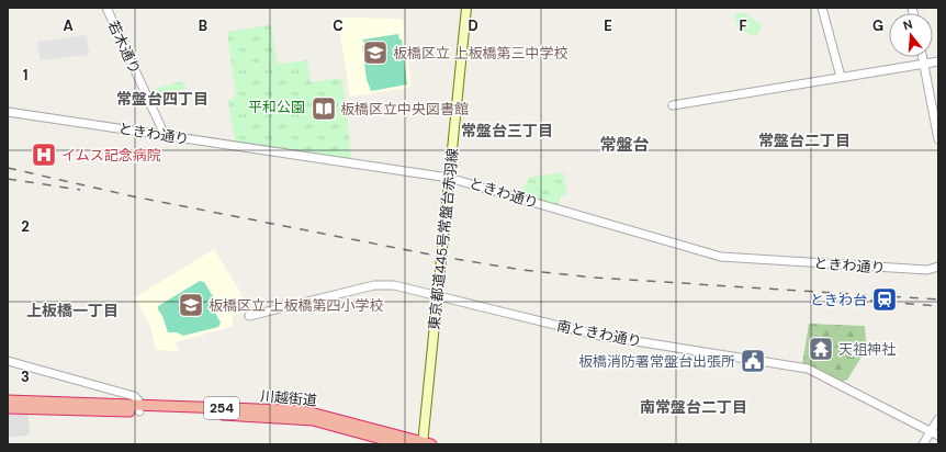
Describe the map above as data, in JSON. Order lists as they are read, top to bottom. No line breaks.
{"streets":{"highway":["川越街道","254"],"main road":["東京都道445号常盤台赤羽線"],"street":["若木通り","ときわ通り","南ときわ通り"]},"crossings":[["若木通り","ときわ通り"],["ときわ通り","東京都道445号常盤台赤羽線"],["東京都道445号常盤台赤羽線","南ときわ通り"],["東京都道445号常盤台赤羽線","川越街道"]],"districts":["常盤台四丁目","常盤台三丁目","常盤台二丁目","常盤台","上板橋一丁目","南常盤台二丁目"],"parks":["平和公園"],"places":{"school or university":["板橋区立 上板橋第三中学校","板橋区立 上板橋第四小学校"],"library":["板橋区立中央図書館"],"hospital":["イムス記念病院"],"station":["ときわ台"],"temple":["天祖神社"],"public building":["板橋消防署常盤台出張所"]},"north":"top","grid":{"columns":["A","B","C","D","E","F","G"],"rows":["1","2","3"]}}
